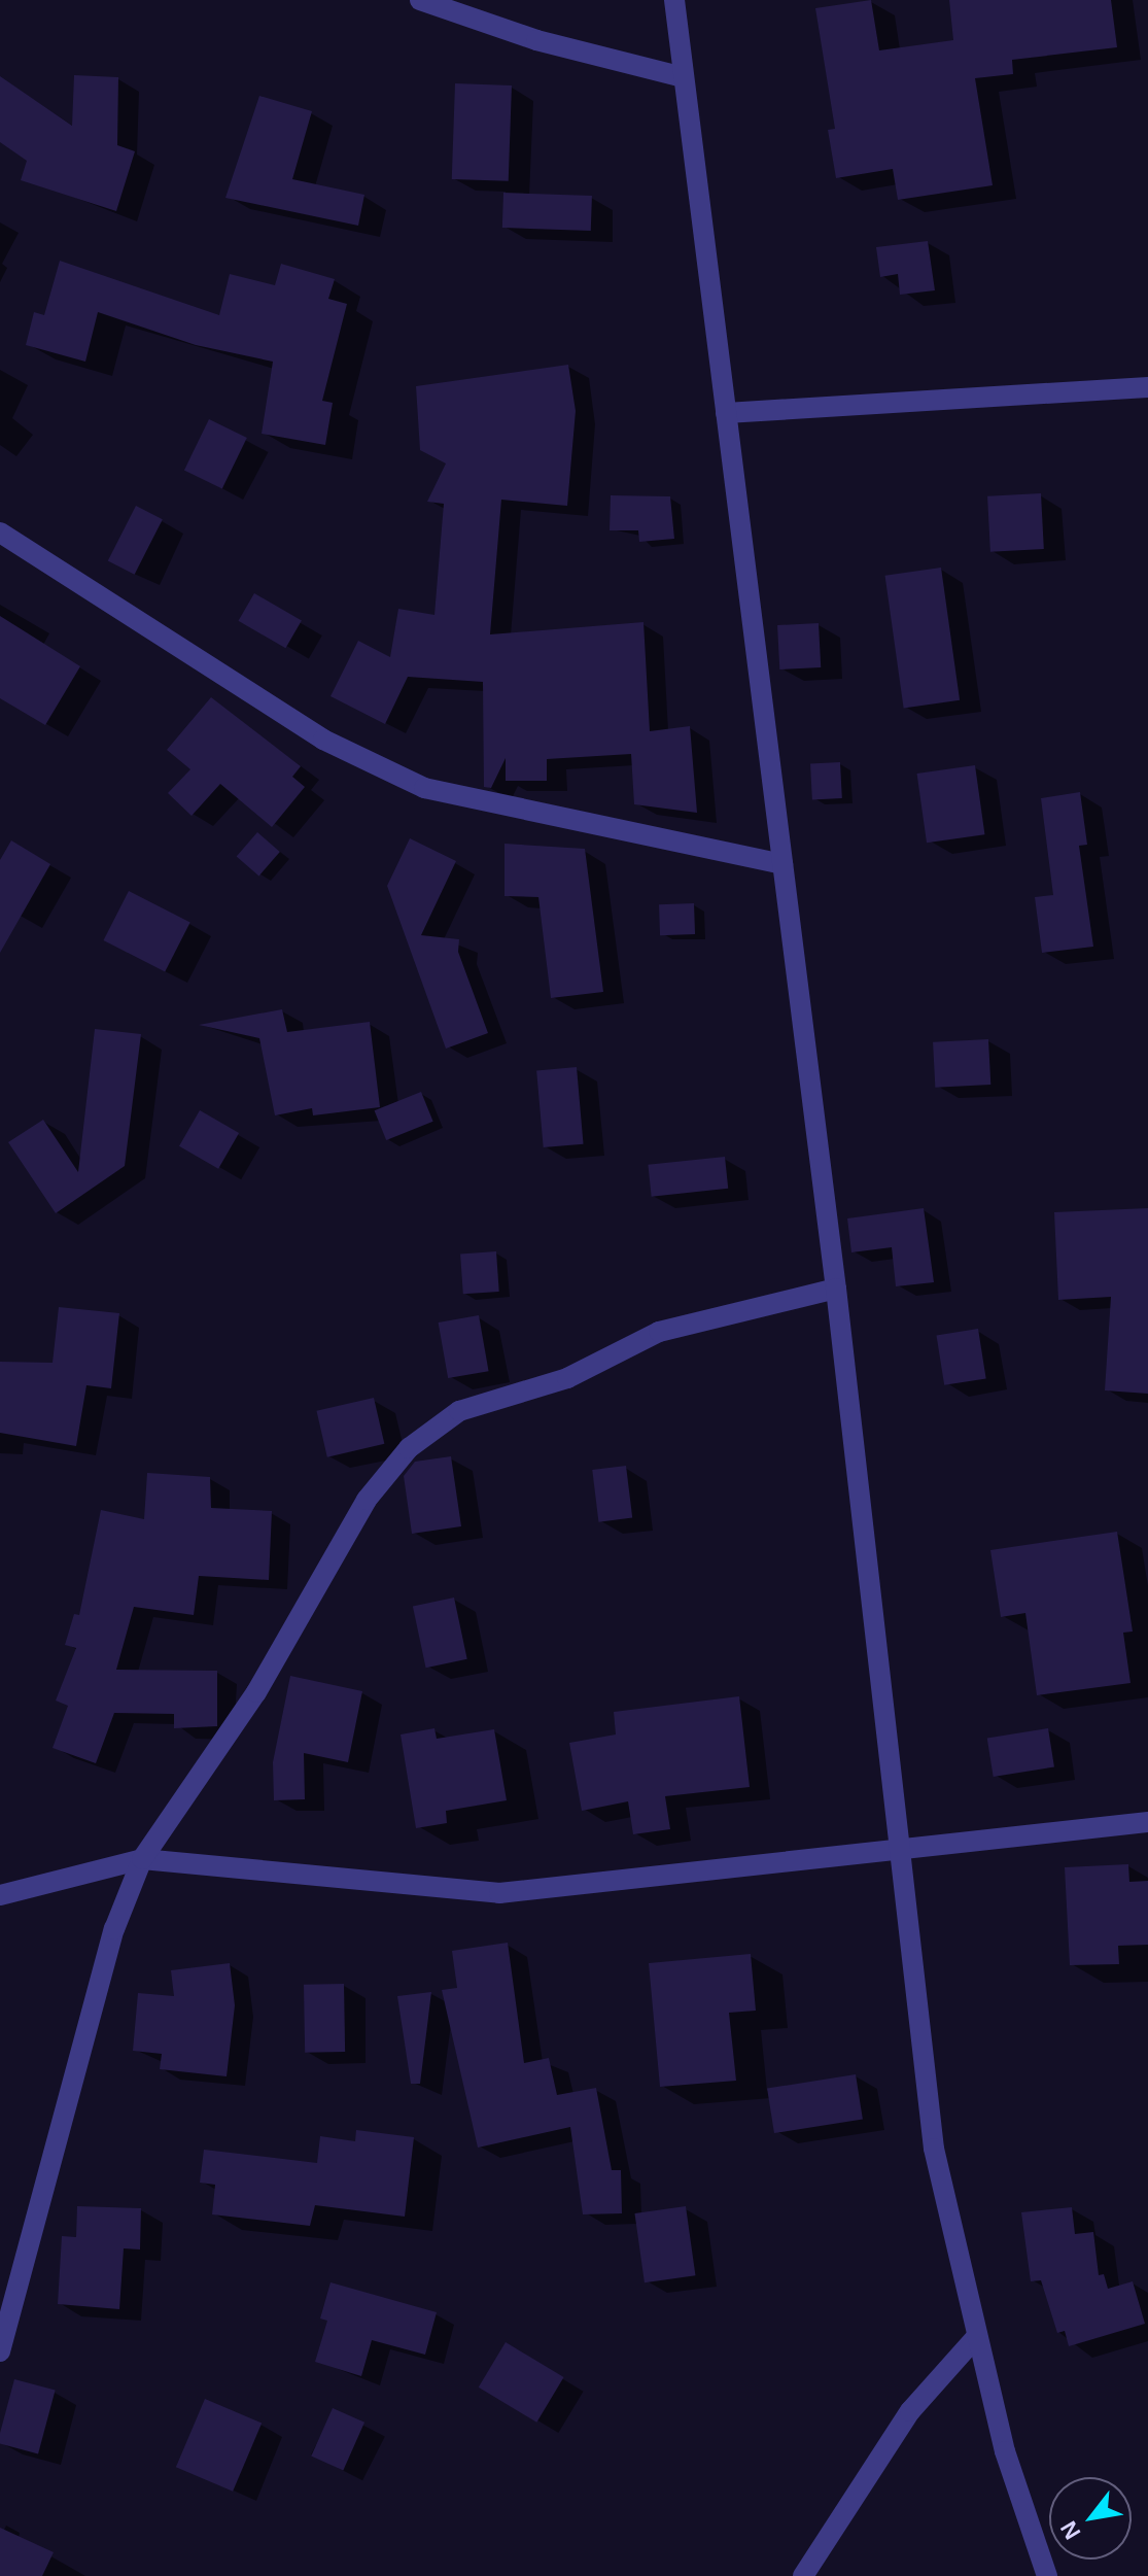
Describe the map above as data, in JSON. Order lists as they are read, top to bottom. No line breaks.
{"north":"bottom left"}
